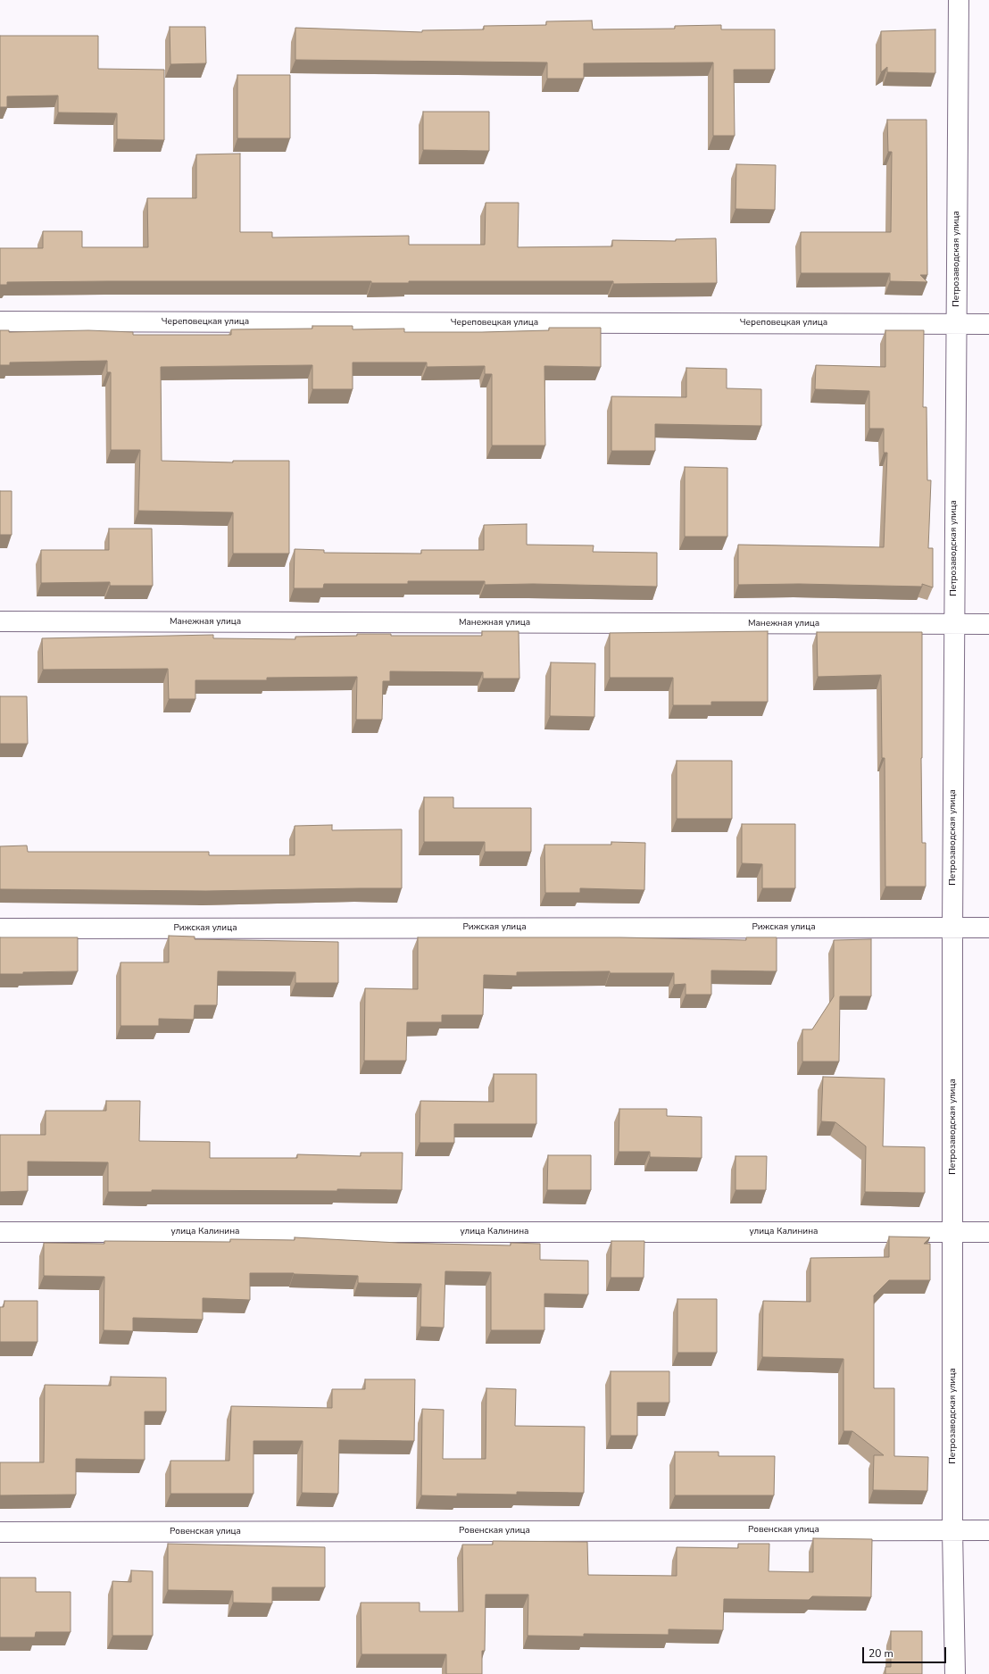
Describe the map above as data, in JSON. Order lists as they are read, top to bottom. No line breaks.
{"streets":{"street":["Петрозаводская улица","Череповецкая улица","Манежная улица","Рижская улица","улица Калинина","Ровенская улица"]},"crossings":[["Петрозаводская улица","Череповецкая улица"],["Петрозаводская улица","Манежная улица"],["Петрозаводская улица","Рижская улица"],["Петрозаводская улица","улица Калинина"],["Петрозаводская улица","Ровенская улица"]],"scale_bar":"20 m"}
